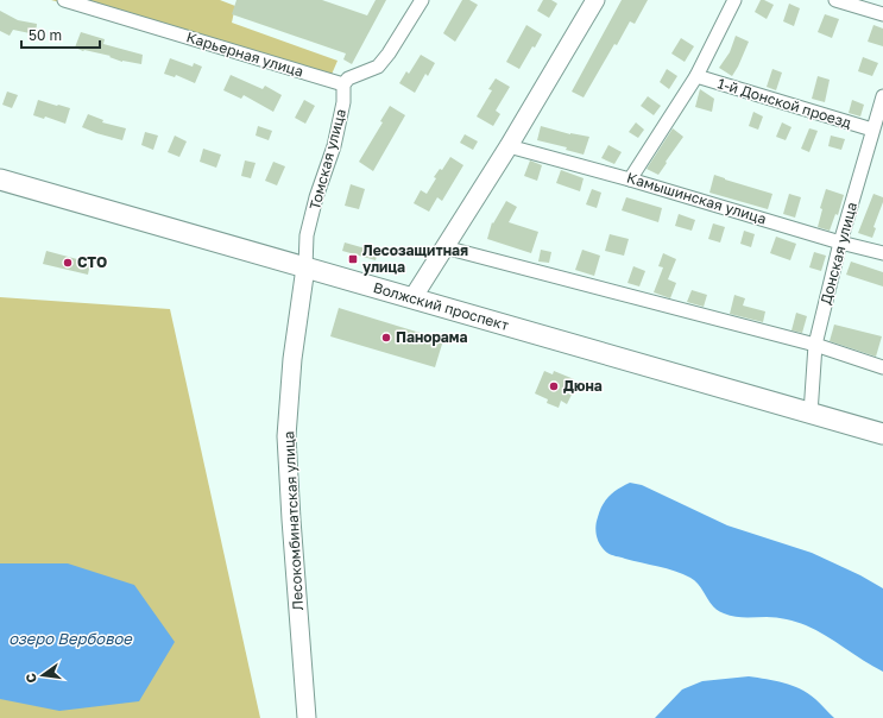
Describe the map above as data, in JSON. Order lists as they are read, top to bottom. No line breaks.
{"streets":{"main road":["Волжский проспект"],"street":["Карьерная улица","1-й Донской проезд","Томская улица","Камышинская улица","Донская улица","Лесокомбинатская улица"]},"crossings":[["Карьерная улица","Томская улица"],["1-й Донской проезд","Донская улица"],["Томская улица","Волжский проспект"],["Томская улица","Лесокомбинатская улица"],["Камышинская улица","Донская улица"],["Донская улица","Волжский проспект"],["Волжский проспект","Лесокомбинатская улица"]],"water":["озеро Вербовое"],"places":{"transit":["Лесозащитная улица"],"other":["СТО","Панорама","Дюна"]},"scale_bar":"50 m","north":"left"}
